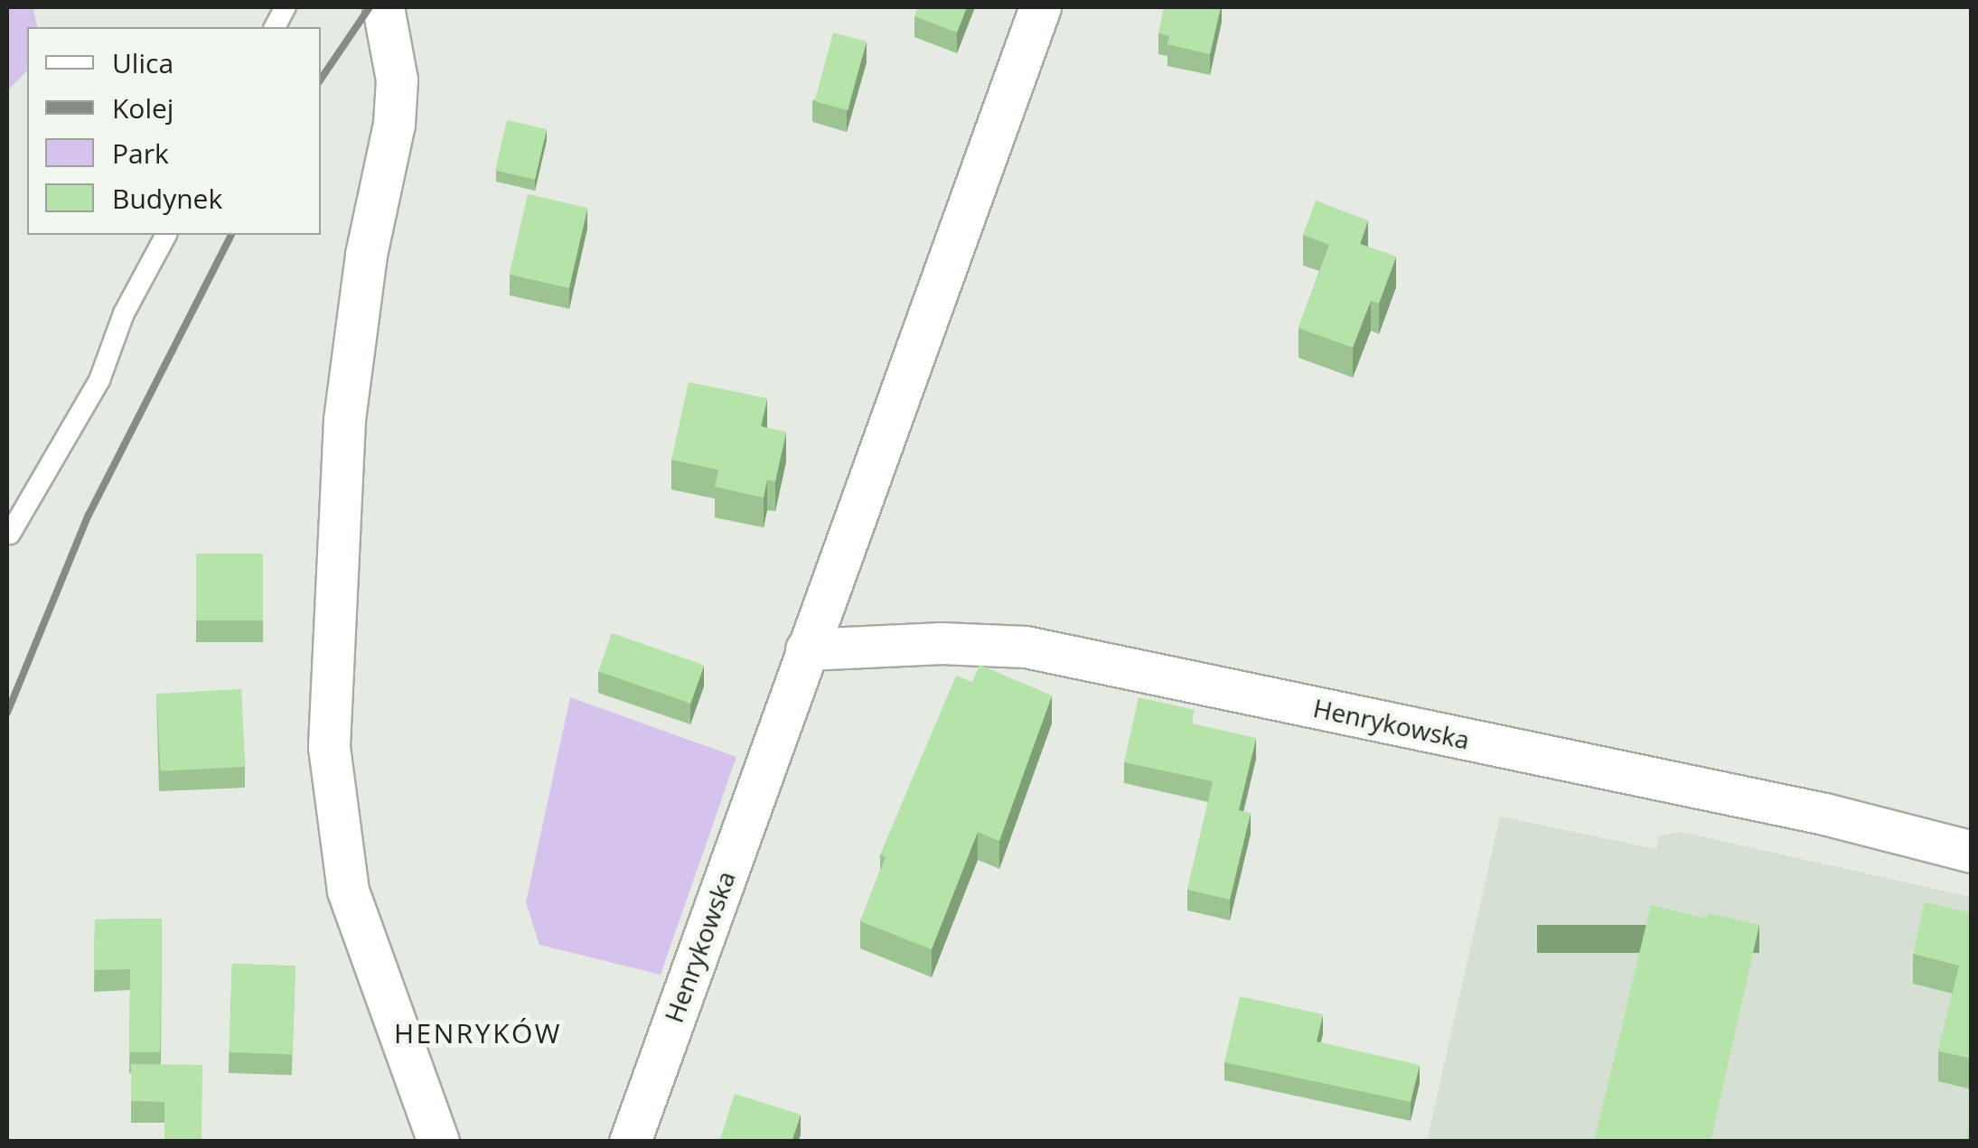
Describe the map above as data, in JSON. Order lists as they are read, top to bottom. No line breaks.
{"streets":{"street":["Henrykowska"]},"districts":["HENRYKÓW"],"legend":["Ulica","Kolej","Park","Budynek"]}
